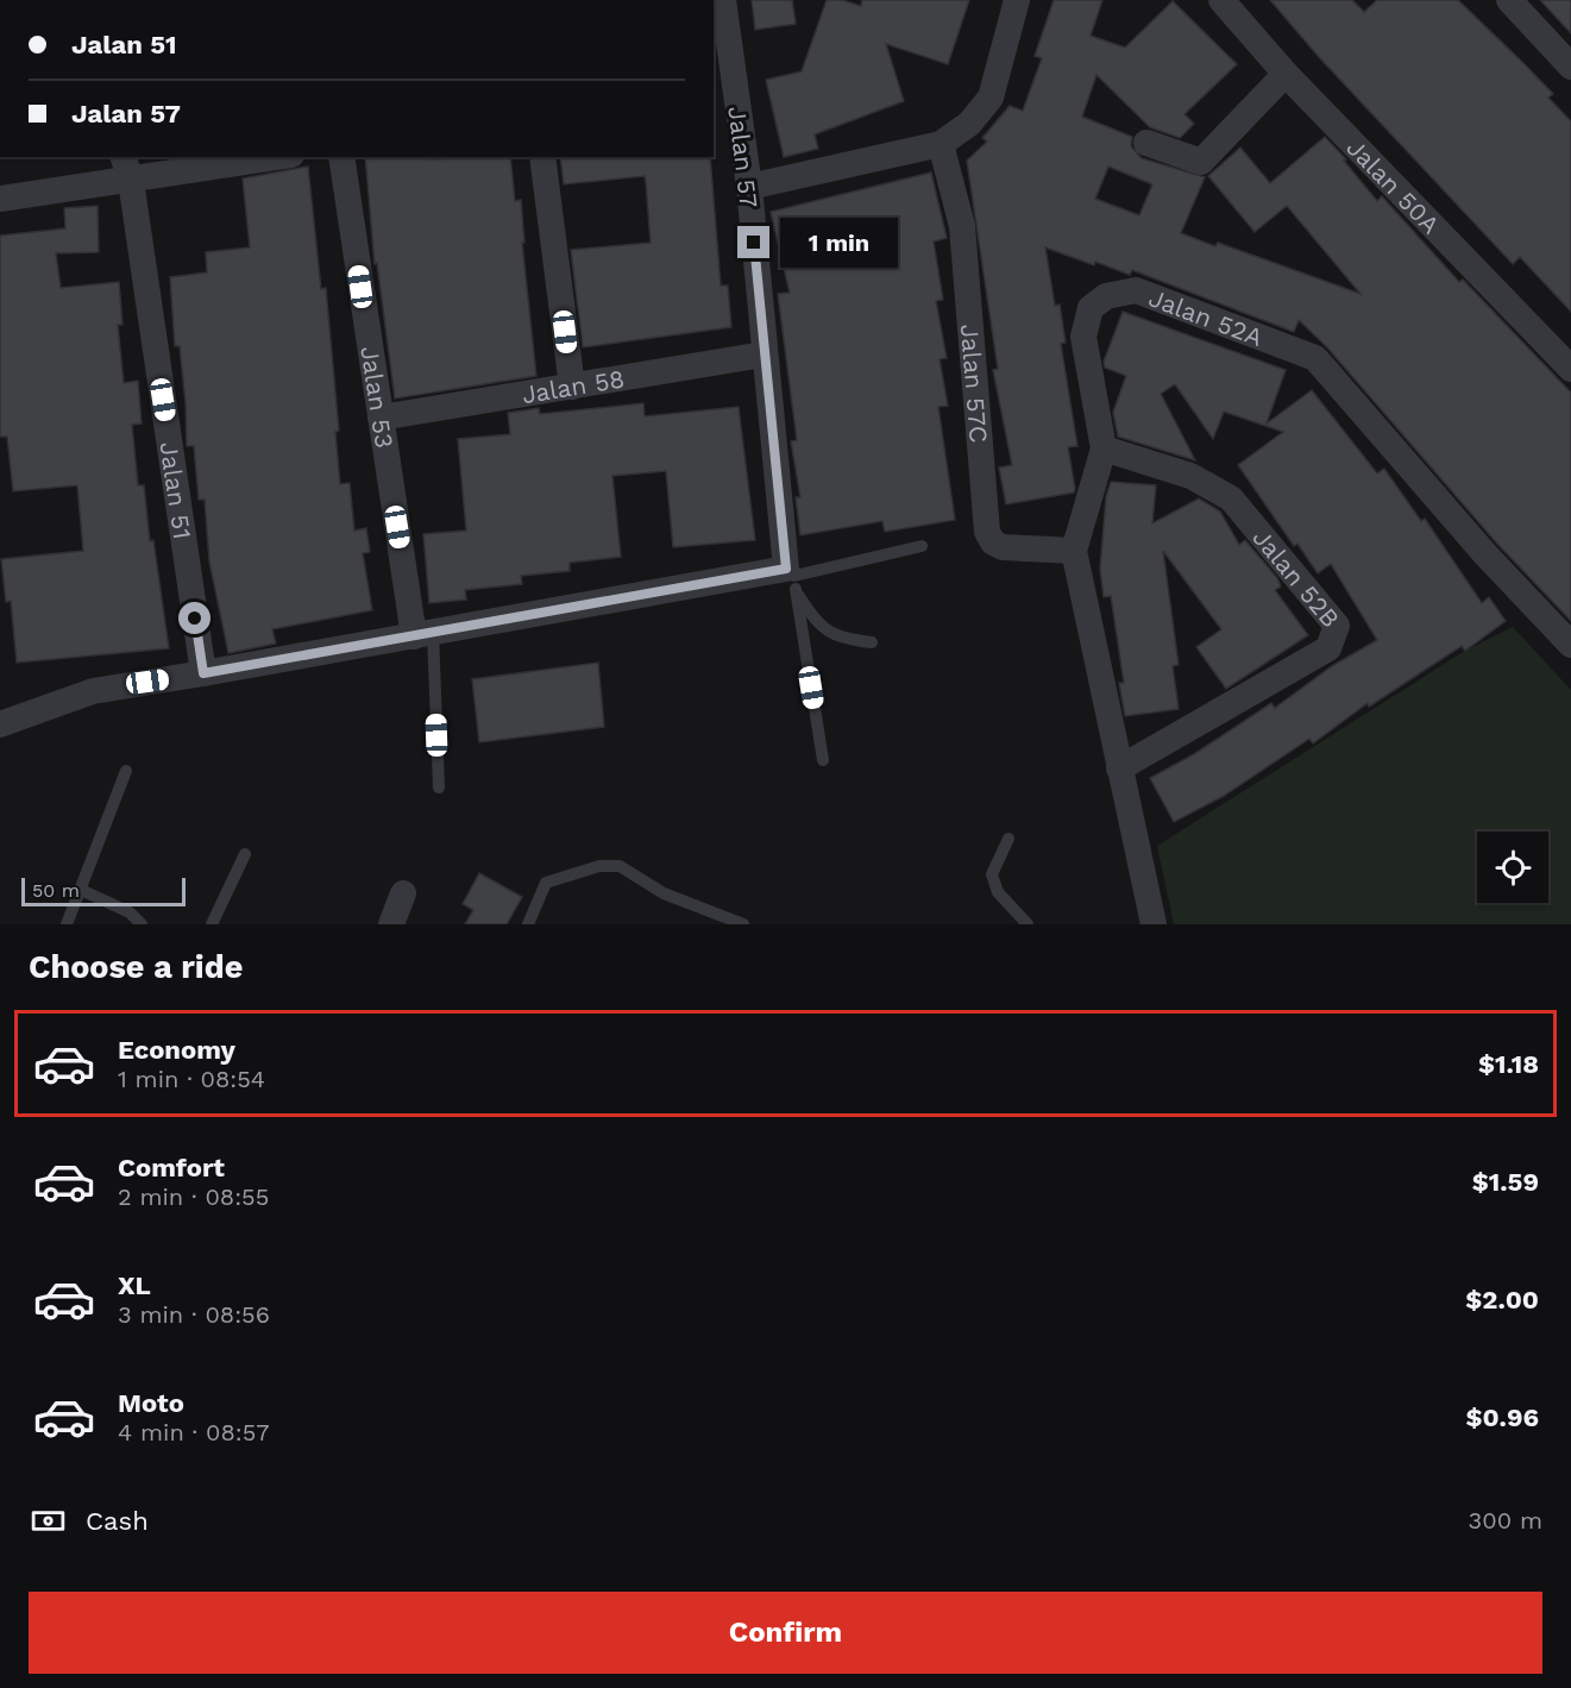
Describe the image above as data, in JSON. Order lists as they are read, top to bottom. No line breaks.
{"streets":{"street":["Jalan 57","Jalan 50A","Jalan 52A","Jalan 57C","Jalan 58","Jalan 53","Jalan 51","Jalan 52B"]},"crossings":[["Jalan 57","Jalan 58"],["Jalan 52A","Jalan 57C"],["Jalan 52A","Jalan 52B"],["Jalan 58","Jalan 53"]],"scale_bar":"50 m","page":{"banner":["Jalan 51","Jalan 57"],"bubble":"1 min","scale":"50 m","heading":"Choose a ride","list":[{"name":"Economy","note":"1 min · 08:54","value":"$1.18"},{"name":"Comfort","note":"2 min · 08:55","value":"$1.59"},{"name":"XL","note":"3 min · 08:56","value":"$2.00"},{"name":"Moto","note":"4 min · 08:57","value":"$0.96"}],"pay":["Cash","300 m"],"buttons":"Confirm"}}
